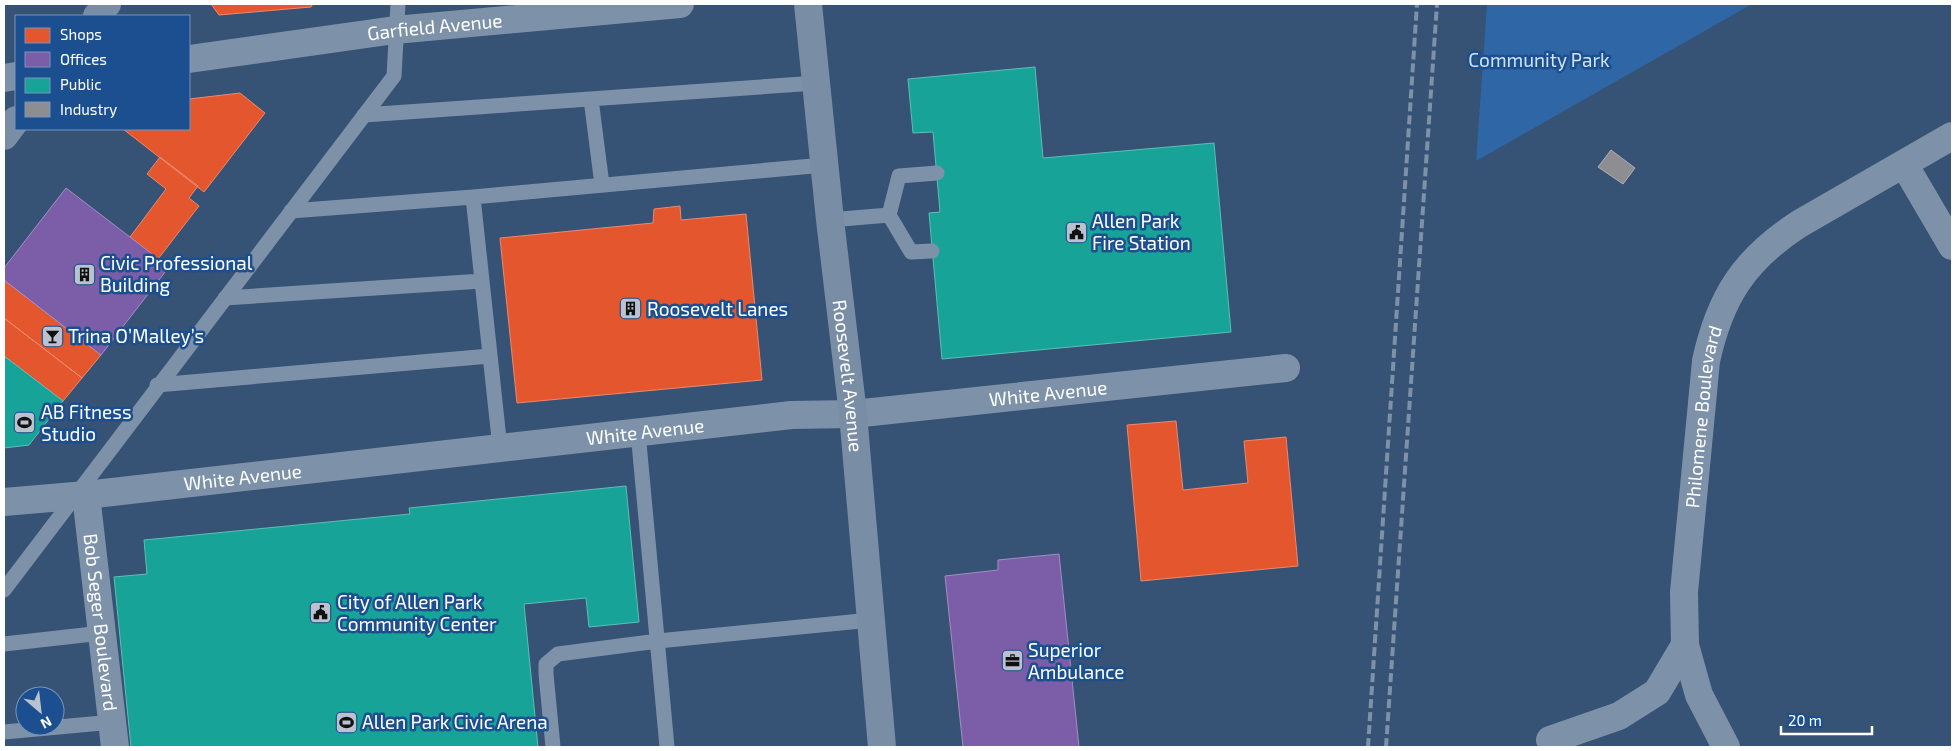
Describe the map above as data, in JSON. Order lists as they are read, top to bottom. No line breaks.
{"streets":{"main road":["Roosevelt Avenue"],"street":["Garfield Avenue","White Avenue","Philomene Boulevard","Bob Seger Boulevard"]},"crossings":[["Roosevelt Avenue","White Avenue"],["White Avenue","Bob Seger Boulevard"]],"parks":["Community Park"],"places":{"public building":["Allen Park Fire Station","City of Allen Park Community Center"],"building":["Civic Professional Building","Roosevelt Lanes"],"bar":["Trina O’Malley’s"],"sports":["AB Fitness Studio","Allen Park Civic Arena"],"office":["Superior Ambulance"]},"legend":["Shops","Offices","Public","Industry"],"scale_bar":"20 m","north":"bottom right"}
